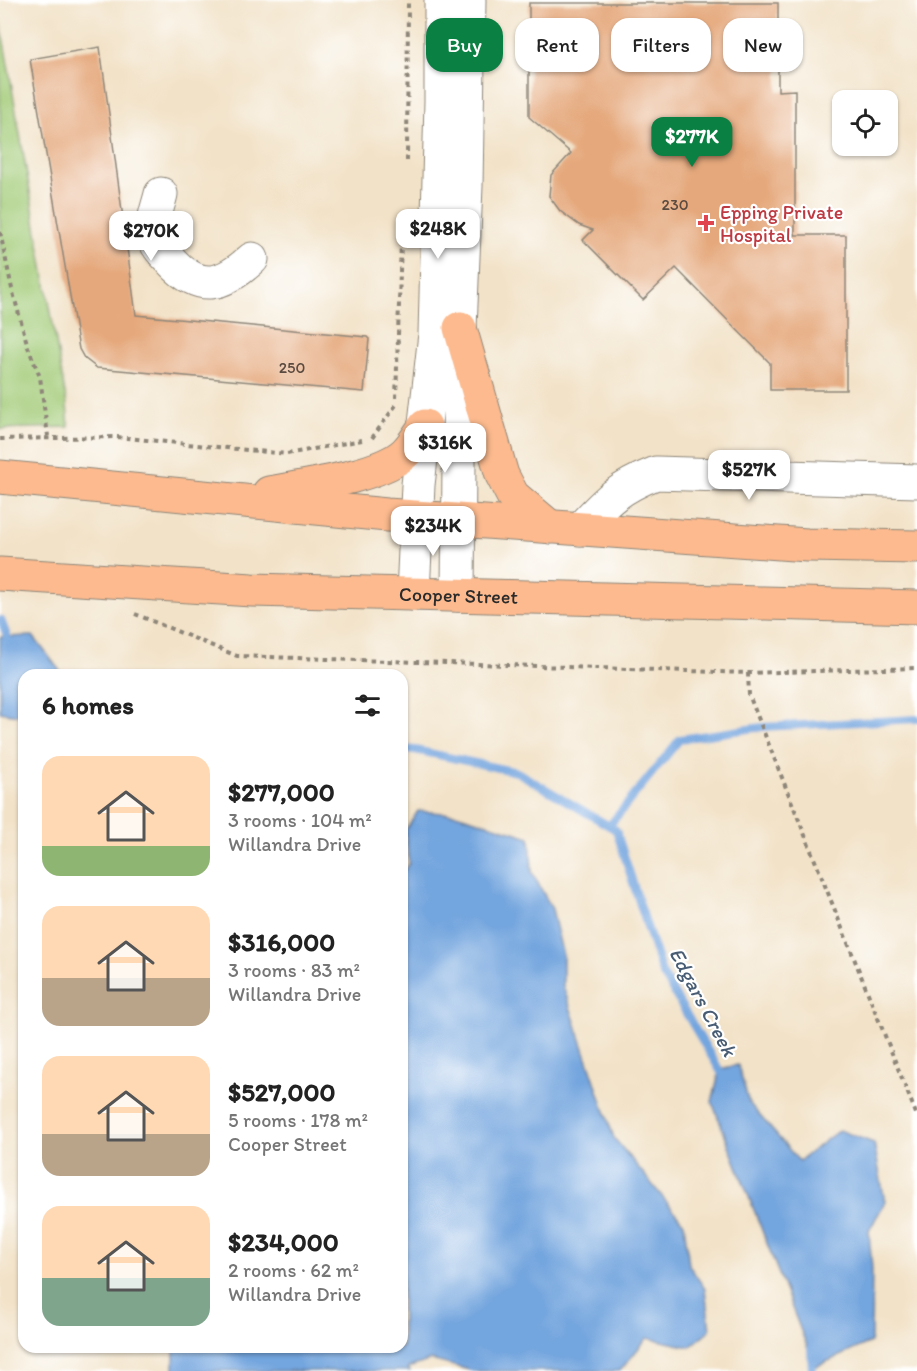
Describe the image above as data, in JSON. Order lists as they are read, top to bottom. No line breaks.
{"streets":{"main road":["Cooper Street"]},"water":["Edgars Creek"],"places":{"health":["Epping Private Hospital"]},"house_numbers":["230","250"],"page":{"chip":["Buy","Rent","Filters","New"],"price":["$277K","$248K","$270K","$316K","$527K","$234K"],"heading":"6 homes","list":[{"name":"$277,000","note":"3 rooms · 104 m² · Willandra Drive"},{"name":"$316,000","note":"3 rooms · 83 m² · Willandra Drive"},{"name":"$527,000","note":"5 rooms · 178 m² · Cooper Street"},{"name":"$234,000","note":"2 rooms · 62 m² · Willandra Drive"}]}}
